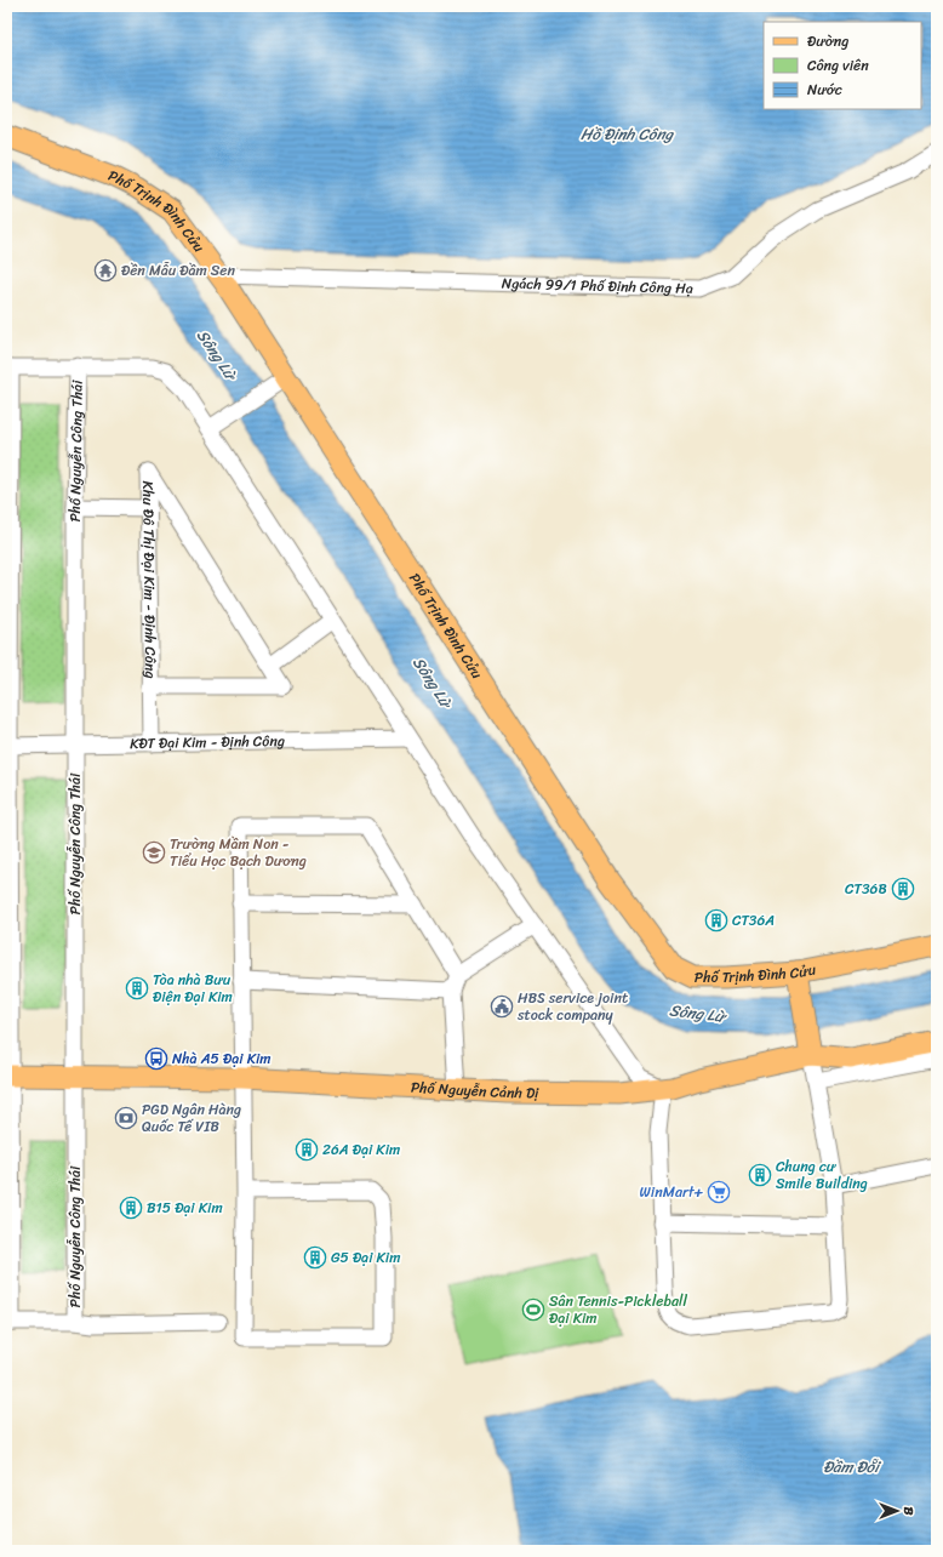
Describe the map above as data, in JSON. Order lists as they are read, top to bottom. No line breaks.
{"streets":{"main road":["Phố Trịnh Đình Cửu","Phố Nguyễn Cảnh Dị"],"street":["Ngách 99/1 Phố Định Công Hạ","Phố Nguyễn Công Thái","Khu Đô Thị Đại Kim - Định Công","KĐT Đại Kim - Định Công"]},"crossings":[["Phố Trịnh Đình Cửu","Ngách 99/1 Phố Định Công Hạ"],["Phố Nguyễn Công Thái","KĐT Đại Kim - Định Công"],["Phố Nguyễn Công Thái","Phố Nguyễn Cảnh Dị"],["Khu Đô Thị Đại Kim - Định Công","KĐT Đại Kim - Định Công"]],"water":["Hồ Định Công","Sông Lừ","Đầm Đỗi"],"places":{"temple":["Đền Mẫu Đầm Sen"],"school or university":["Trường Mầm Non - Tiểu Học Bạch Dương"],"building":["CT36B","CT36A","Tòa nhà Bưu Điện Đại Kim","26A Đại Kim","Chung cư Smile Building","B15 Đại Kim","G5 Đại Kim"],"public building":["HBS service joint stock company"],"bus stop":["Nhà A5 Đại Kim"],"bank":["PGD Ngân Hàng Quốc Tế VIB"],"supermarket":["WinMart+"],"sports":["Sân Tennis-Pickleball Đại Kim"]},"legend":["Đường","Công viên","Nước"],"north":"right"}
